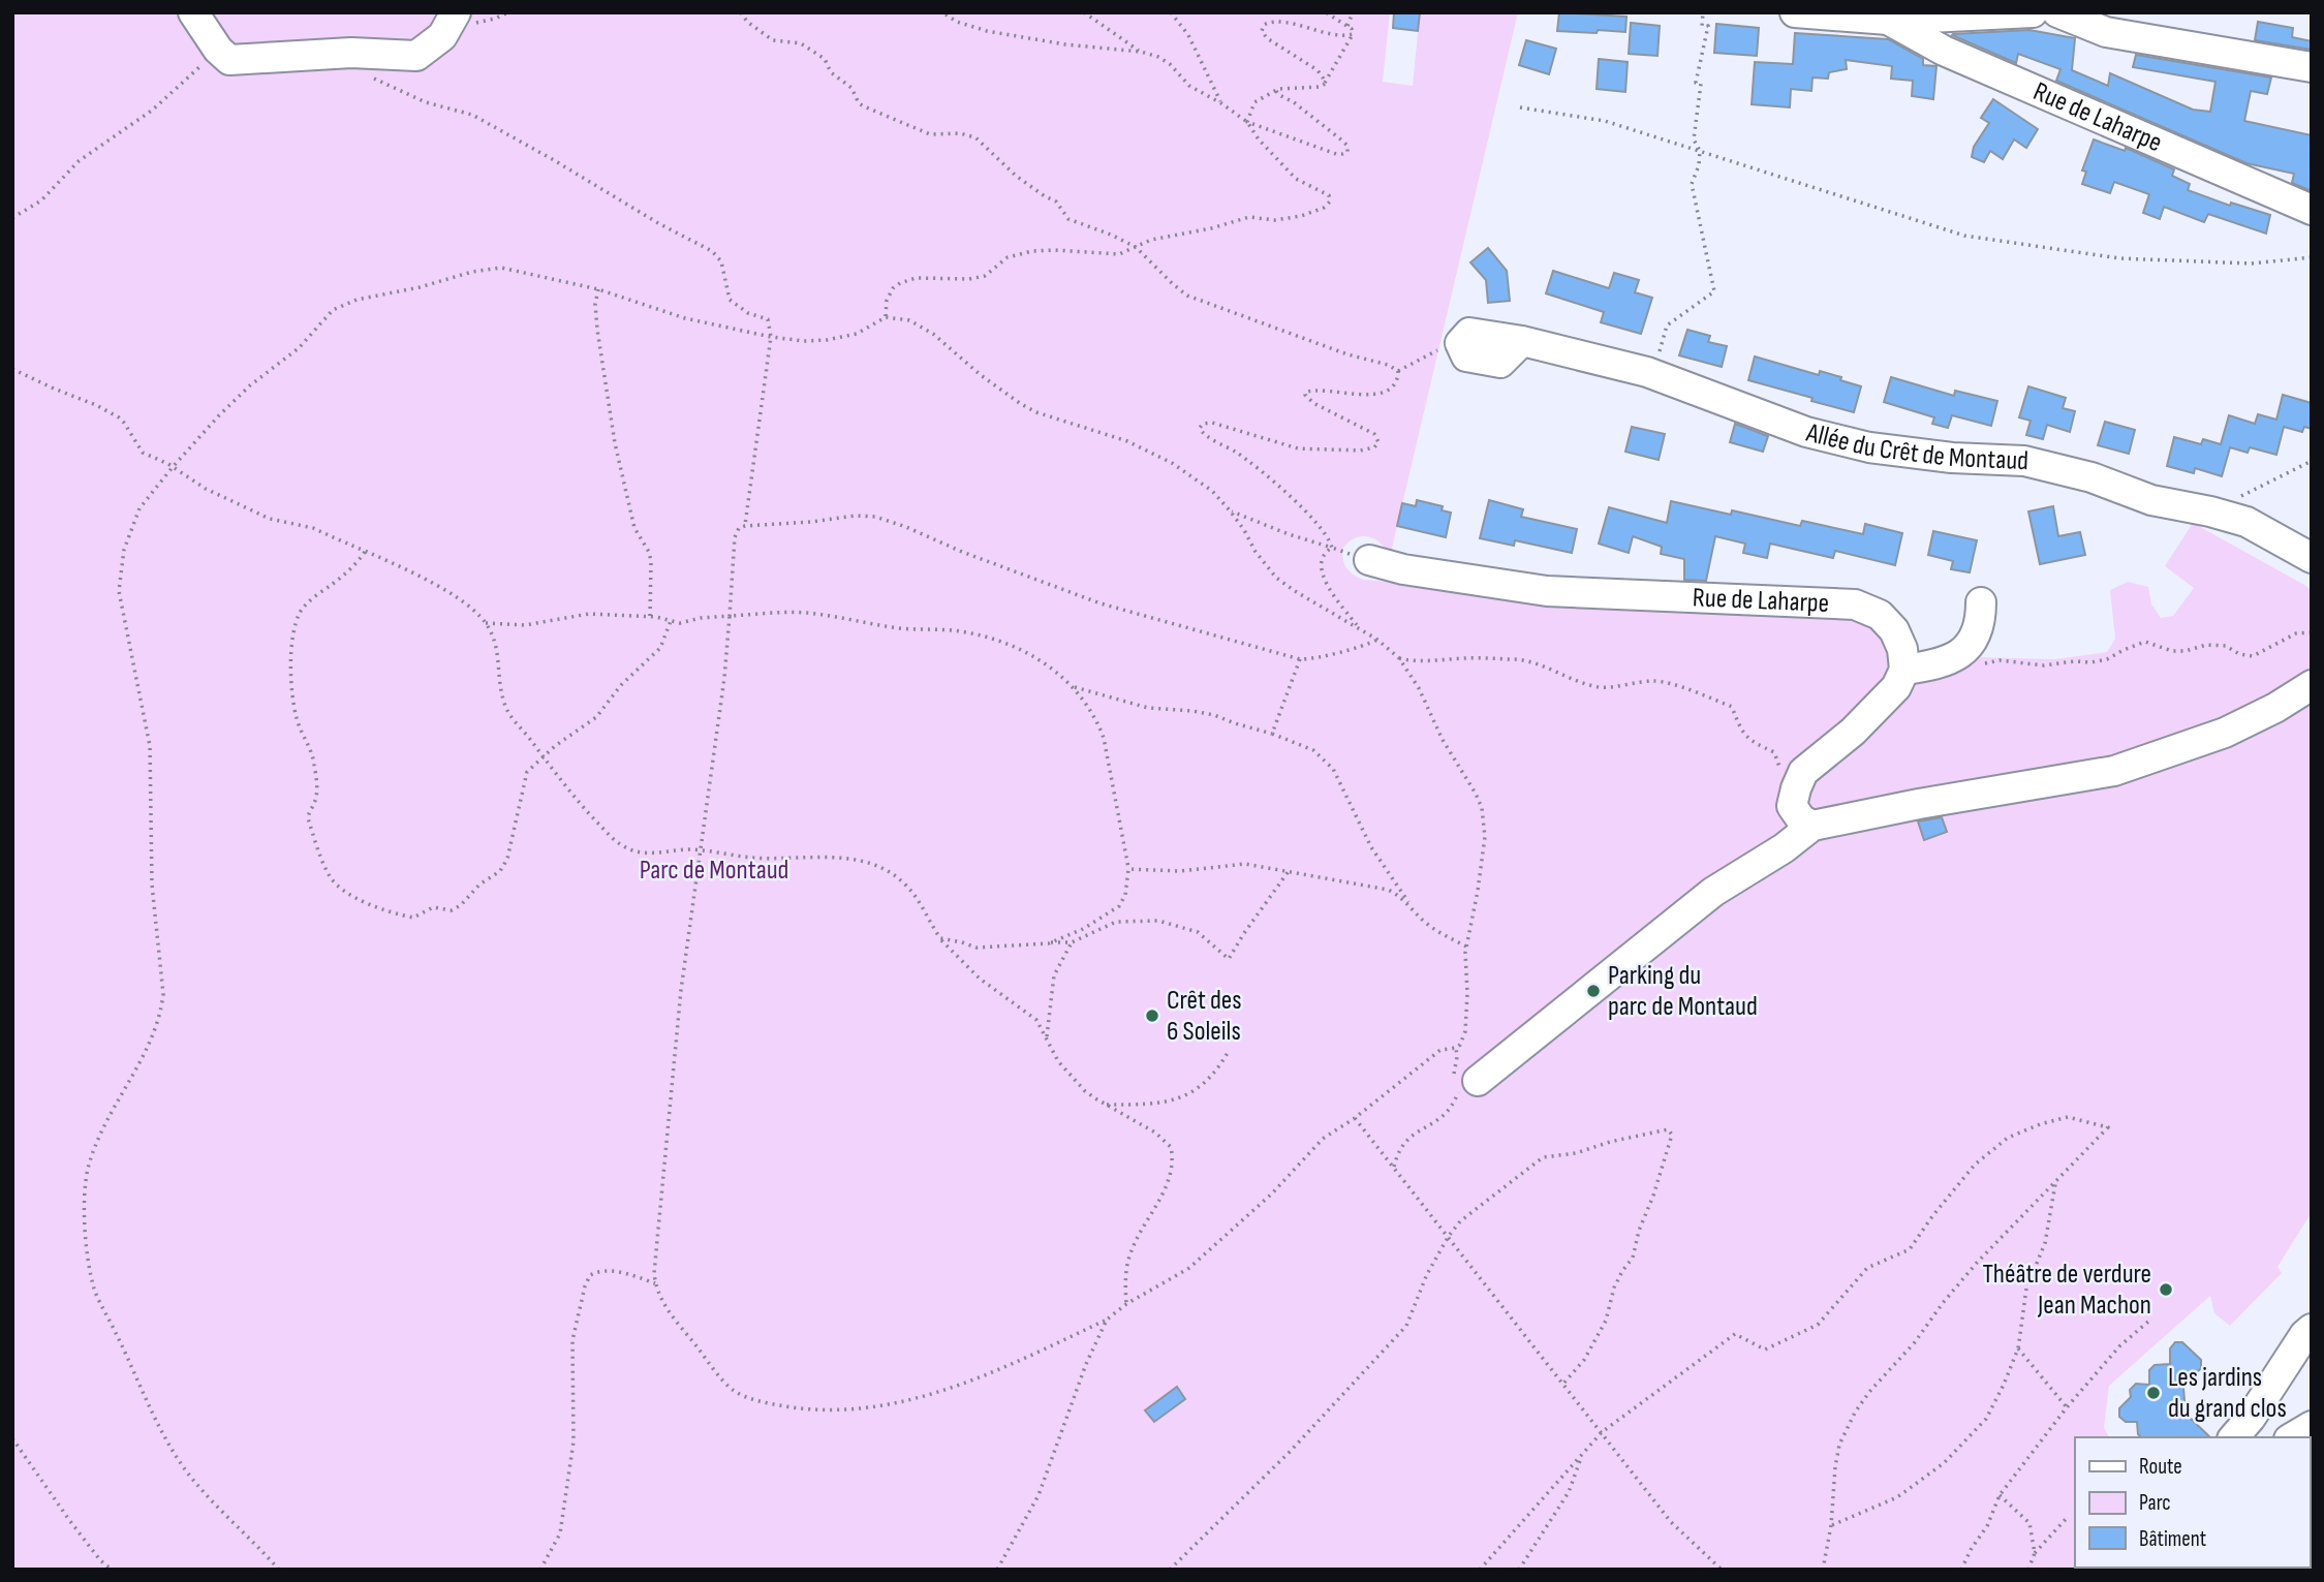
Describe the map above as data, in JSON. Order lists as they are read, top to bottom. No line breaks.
{"streets":{"street":["Rue de Laharpe","Allée du Crêt de Montaud"]},"parks":["Parc de Montaud"],"places":["Parking du parc de Montaud","Crêt des 6 Soleils","Théâtre de verdure Jean Machon","Les jardins du grand clos"],"legend":["Route","Parc","Bâtiment"]}
